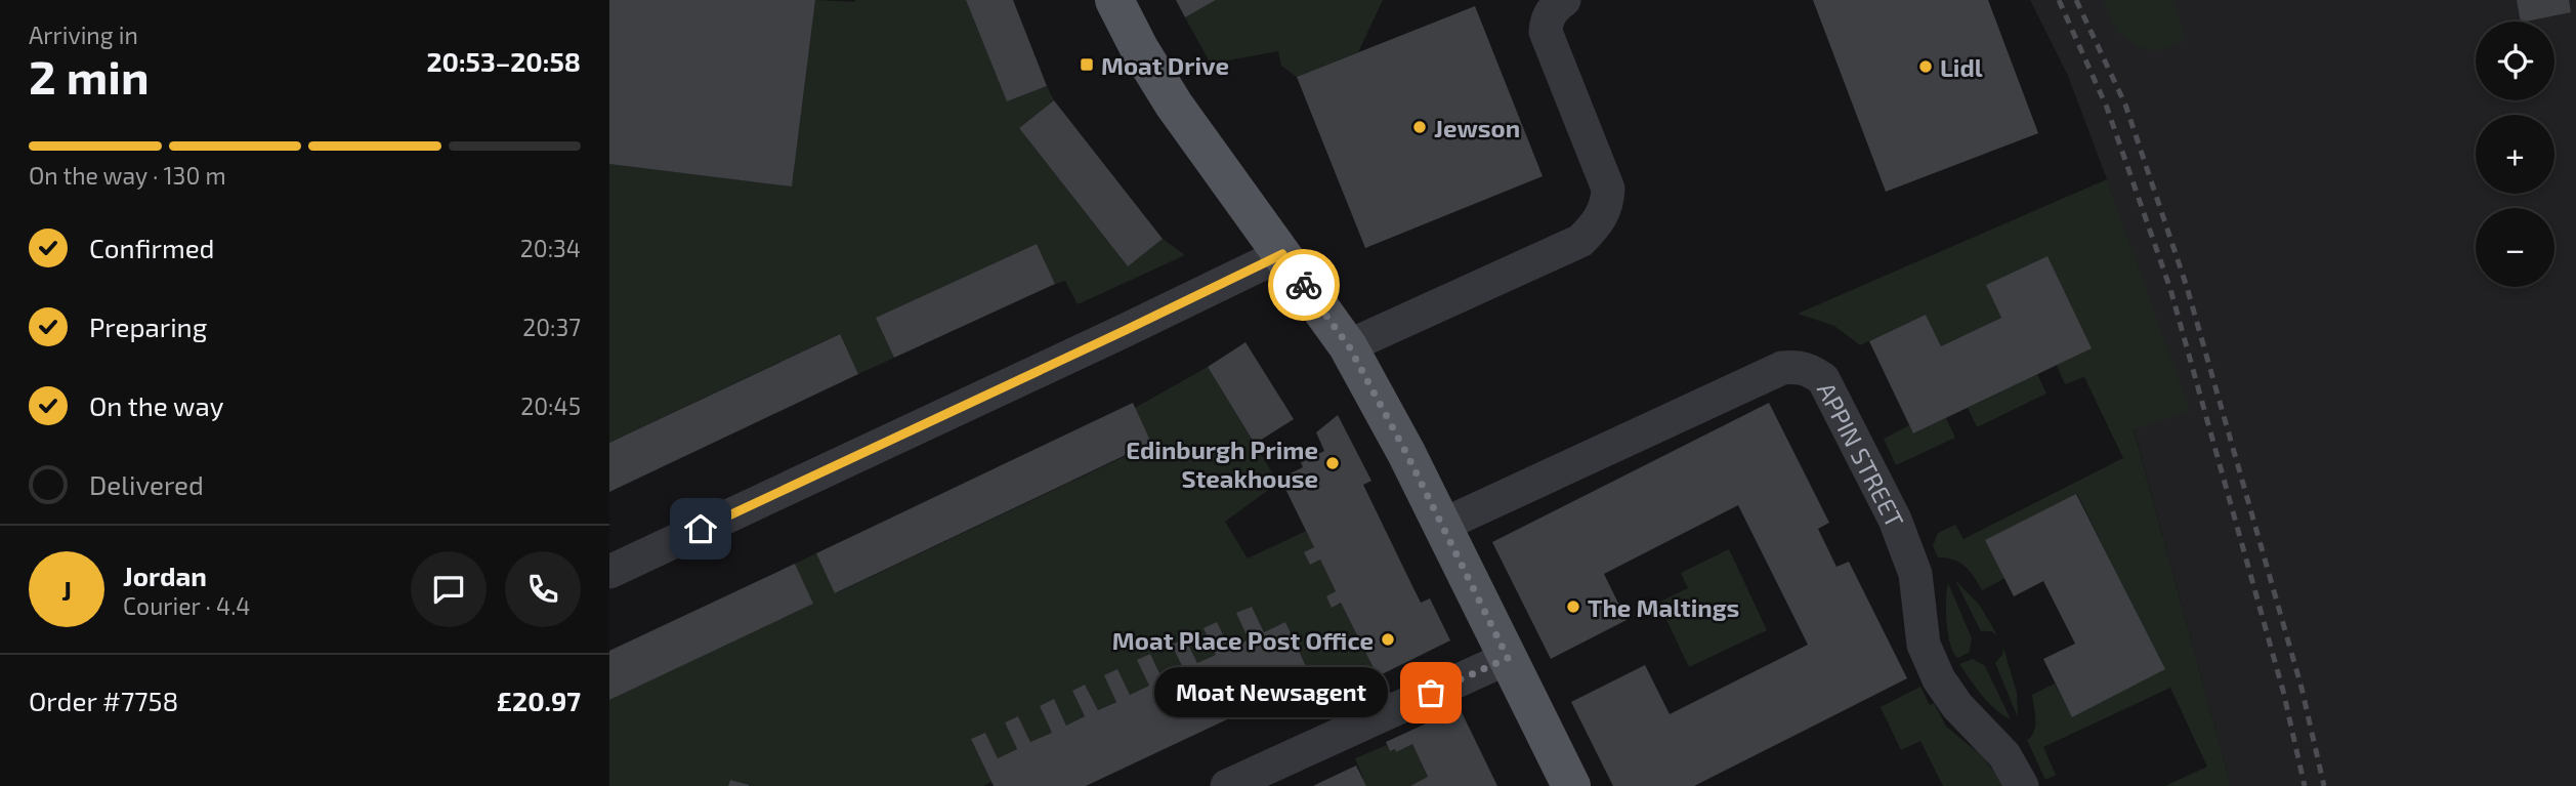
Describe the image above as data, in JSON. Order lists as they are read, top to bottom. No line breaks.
{"streets":{"street":["APPIN STREET"]},"places":{"transit":["Moat Drive"],"other":["Lidl","Jewson","Edinburgh Prime Steakhouse","The Maltings","Moat Place Post Office","Moat Newsagent"]},"page":{"heading":["2 min","Arriving in","20:53–20:58"],"panel":["Jordan","Courier · 4.4","Order #7758","£20.97"],"map_buttons":["+","−"],"bar":"On the way · 130 m","list":[["Confirmed","20:34"],["Preparing","20:37"],["On the way","20:45"],"Delivered"],"round":"J","bubble":"Moat Newsagent"}}
